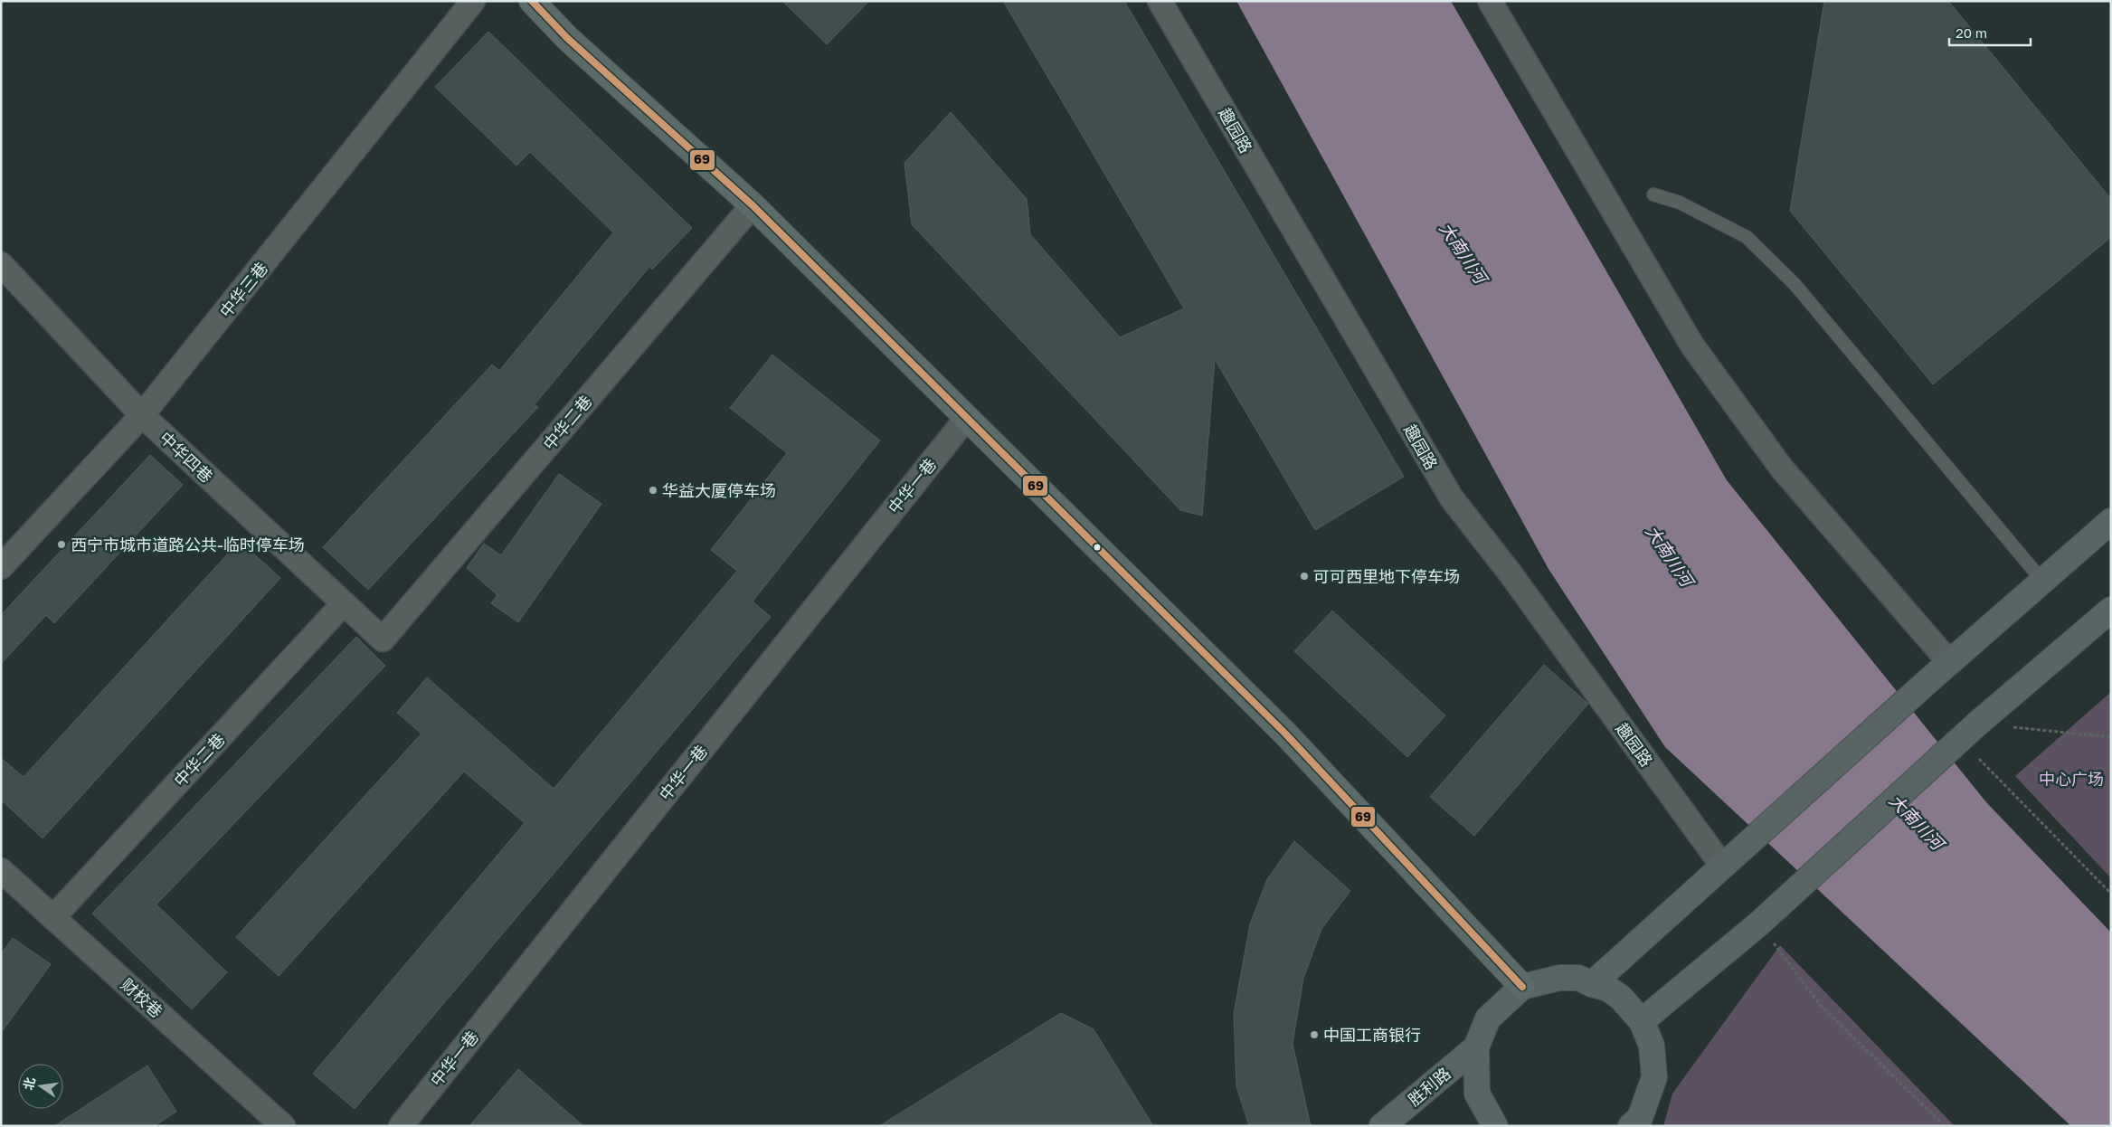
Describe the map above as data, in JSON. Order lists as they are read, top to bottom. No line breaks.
{"streets":{"main road":["胜利路"],"street":["趣园路","中华三巷","中华二巷","中华四巷","中华一巷","财校巷"]},"crossings":[["中华三巷","中华四巷"],["中华二巷","中华四巷"],["中华二巷","财校巷"]],"water":["大南川河"],"parks":["中心广场"],"places":["华益大厦停车场","西宁市城市道路公共-临时停车场","可可西里地下停车场","中国工商银行"],"lines":["transit line 69"],"scale_bar":"20 m","north":"left"}
